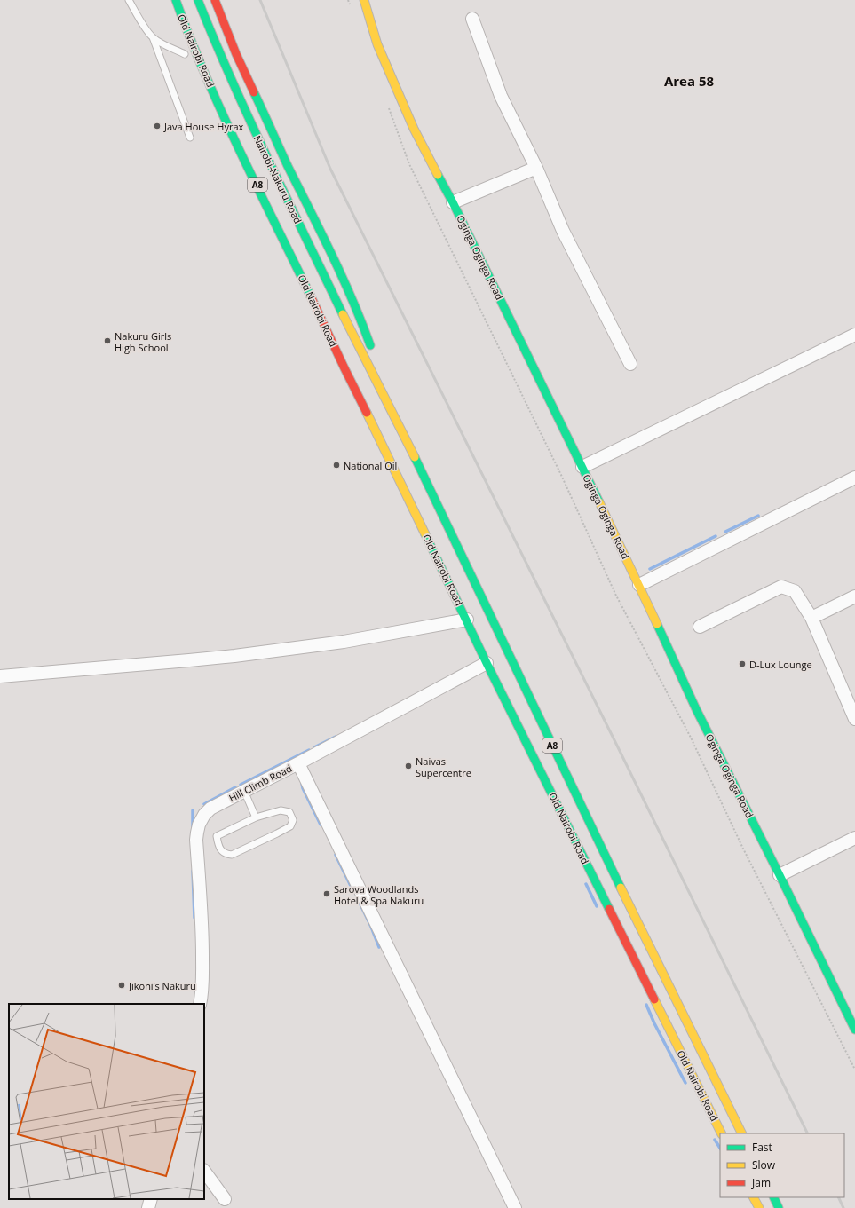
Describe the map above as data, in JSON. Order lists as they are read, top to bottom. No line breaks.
{"streets":{"main road":["Old Nairobi Road","Nairobi-Nakuru Road","A8","Oginga Oginga Road"],"street":["Hill Climb Road"]},"crossings":[["Old Nairobi Road","Nairobi-Nakuru Road"],["Old Nairobi Road","Hill Climb Road"]],"districts":["Area 58"],"places":["Java House Hyrax","Nakuru Girls High School","National Oil","D-Lux Lounge","Naivas Supercentre","Sarova Woodlands Hotel & Spa Nakuru","Jikoni’s Nakuru"],"legend":["Fast","Slow","Jam"]}
